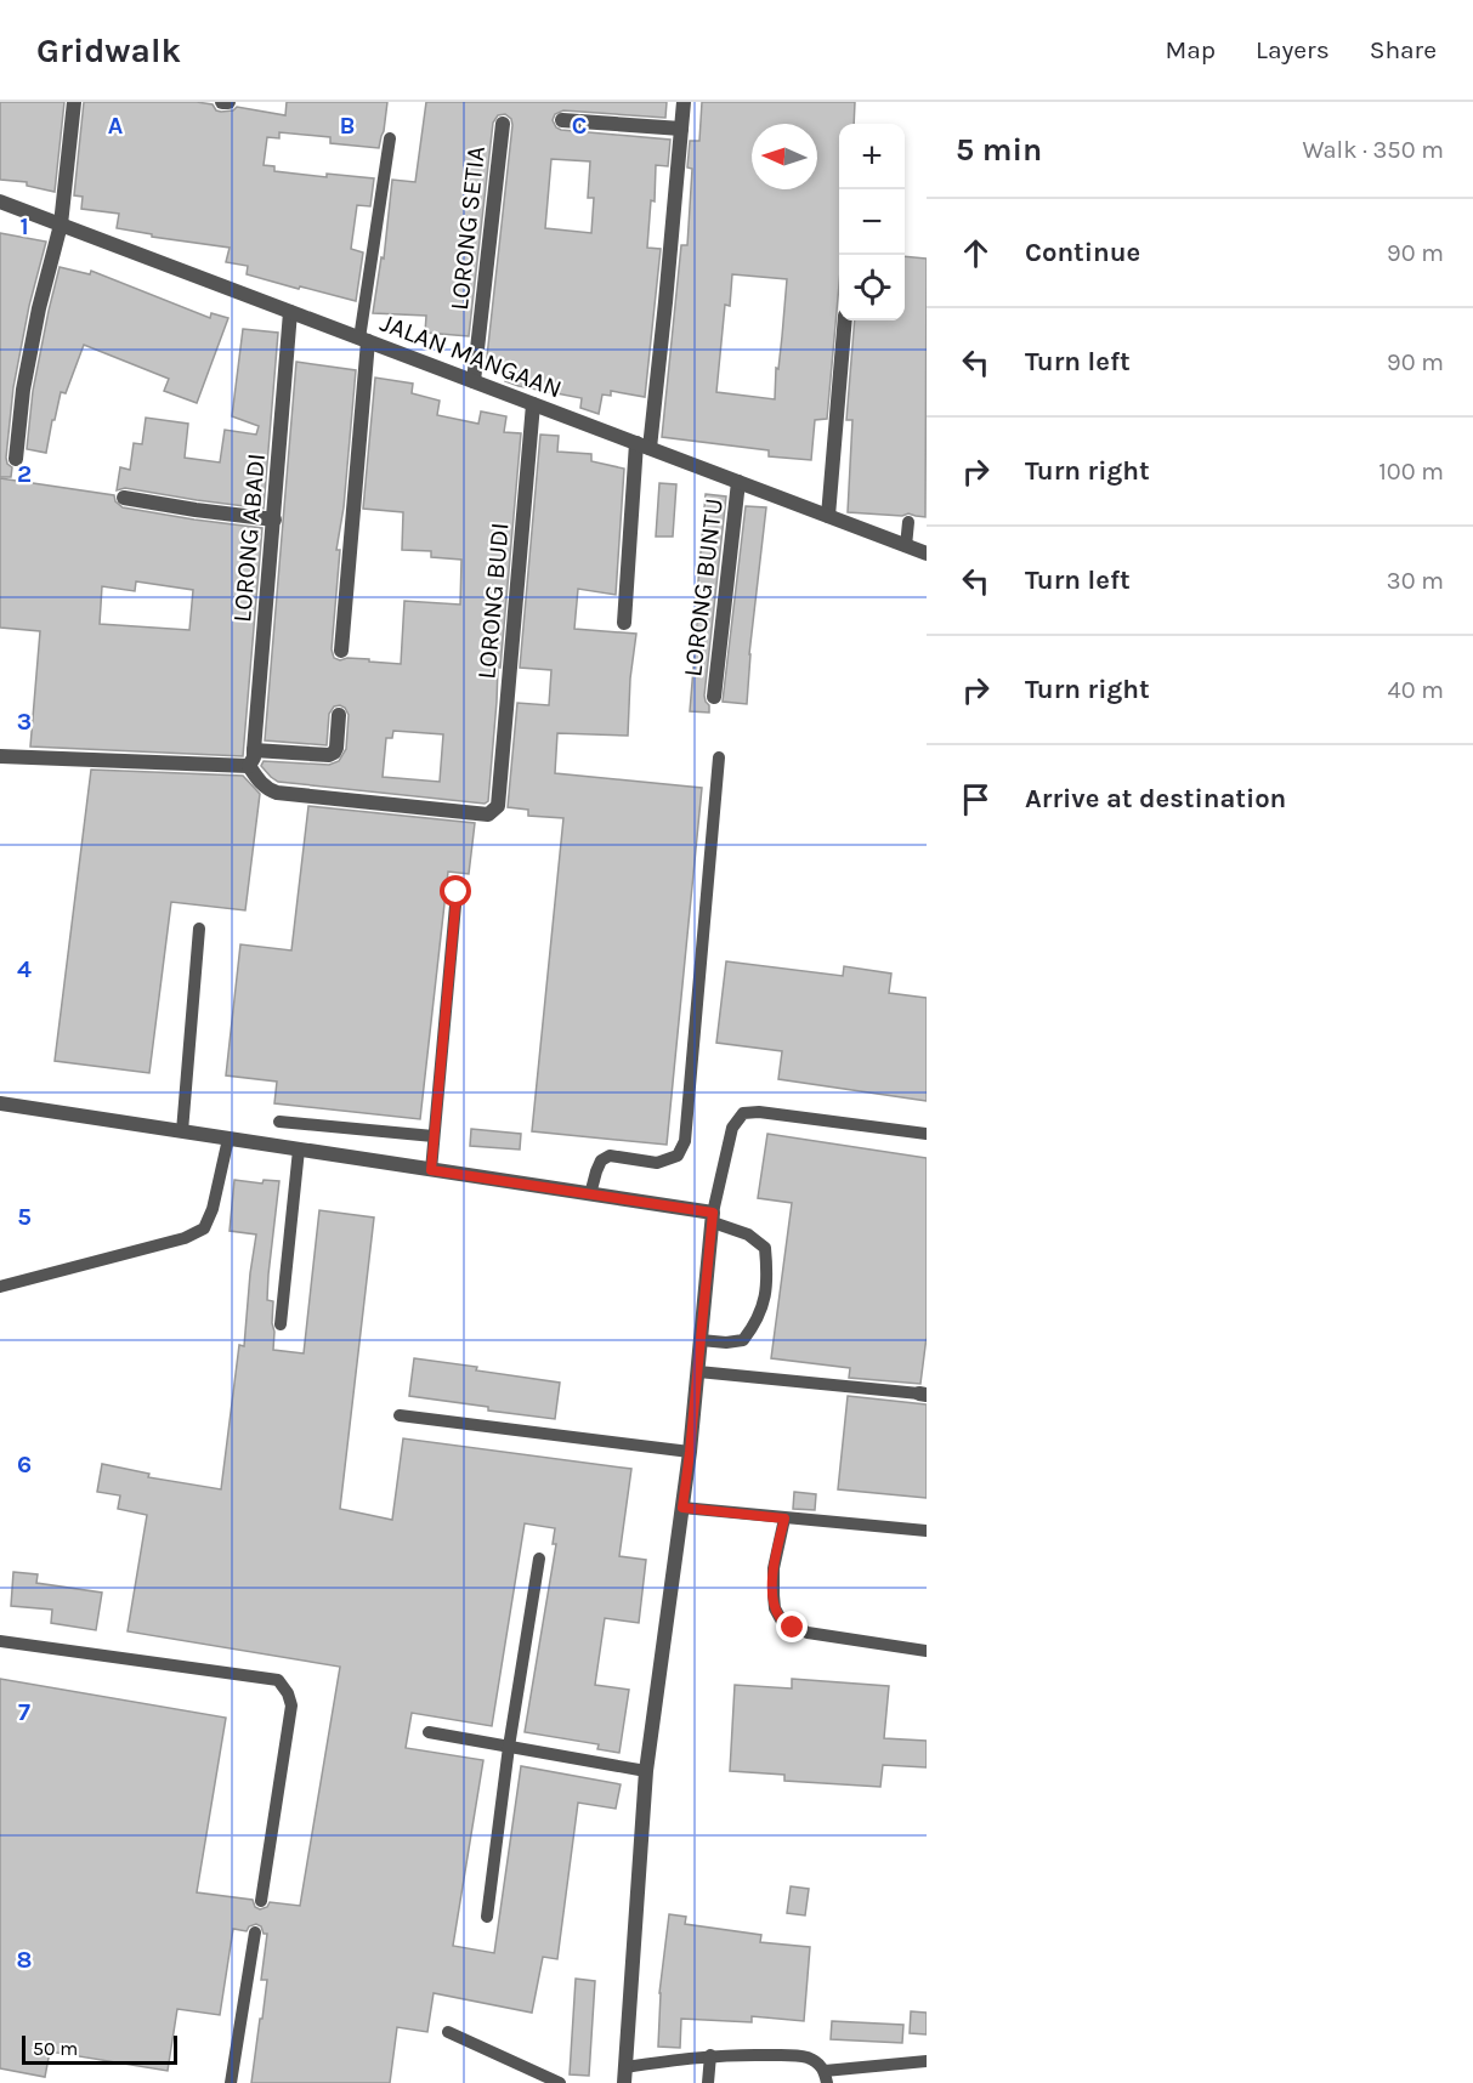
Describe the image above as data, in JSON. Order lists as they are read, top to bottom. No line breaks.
{"streets":{"street":["LORONG SETIA","JALAN MANGAAN","LORONG ABADI","LORONG BUNTU","LORONG BUDI"]},"crossings":[["LORONG SETIA","JALAN MANGAAN"],["JALAN MANGAAN","LORONG ABADI"],["JALAN MANGAAN","LORONG BUNTU"],["JALAN MANGAAN","LORONG BUDI"],["LORONG ABADI","LORONG BUDI"]],"scale_bar":"50 m","north":"left","page":{"header":"Gridwalk","nav":["Map","Layers","Share"],"heading":["5 min","Walk · 350 m"],"map_buttons":["+","−"],"list":[["Continue","90 m"],["Turn left","90 m"],["Turn right","100 m"],["Turn left","30 m"],["Turn right","40 m"],"Arrive at destination"],"scale":"50 m"},"grid":{"columns":["A","B","C"],"rows":["1","2","3","4","5","6","7","8"]}}
